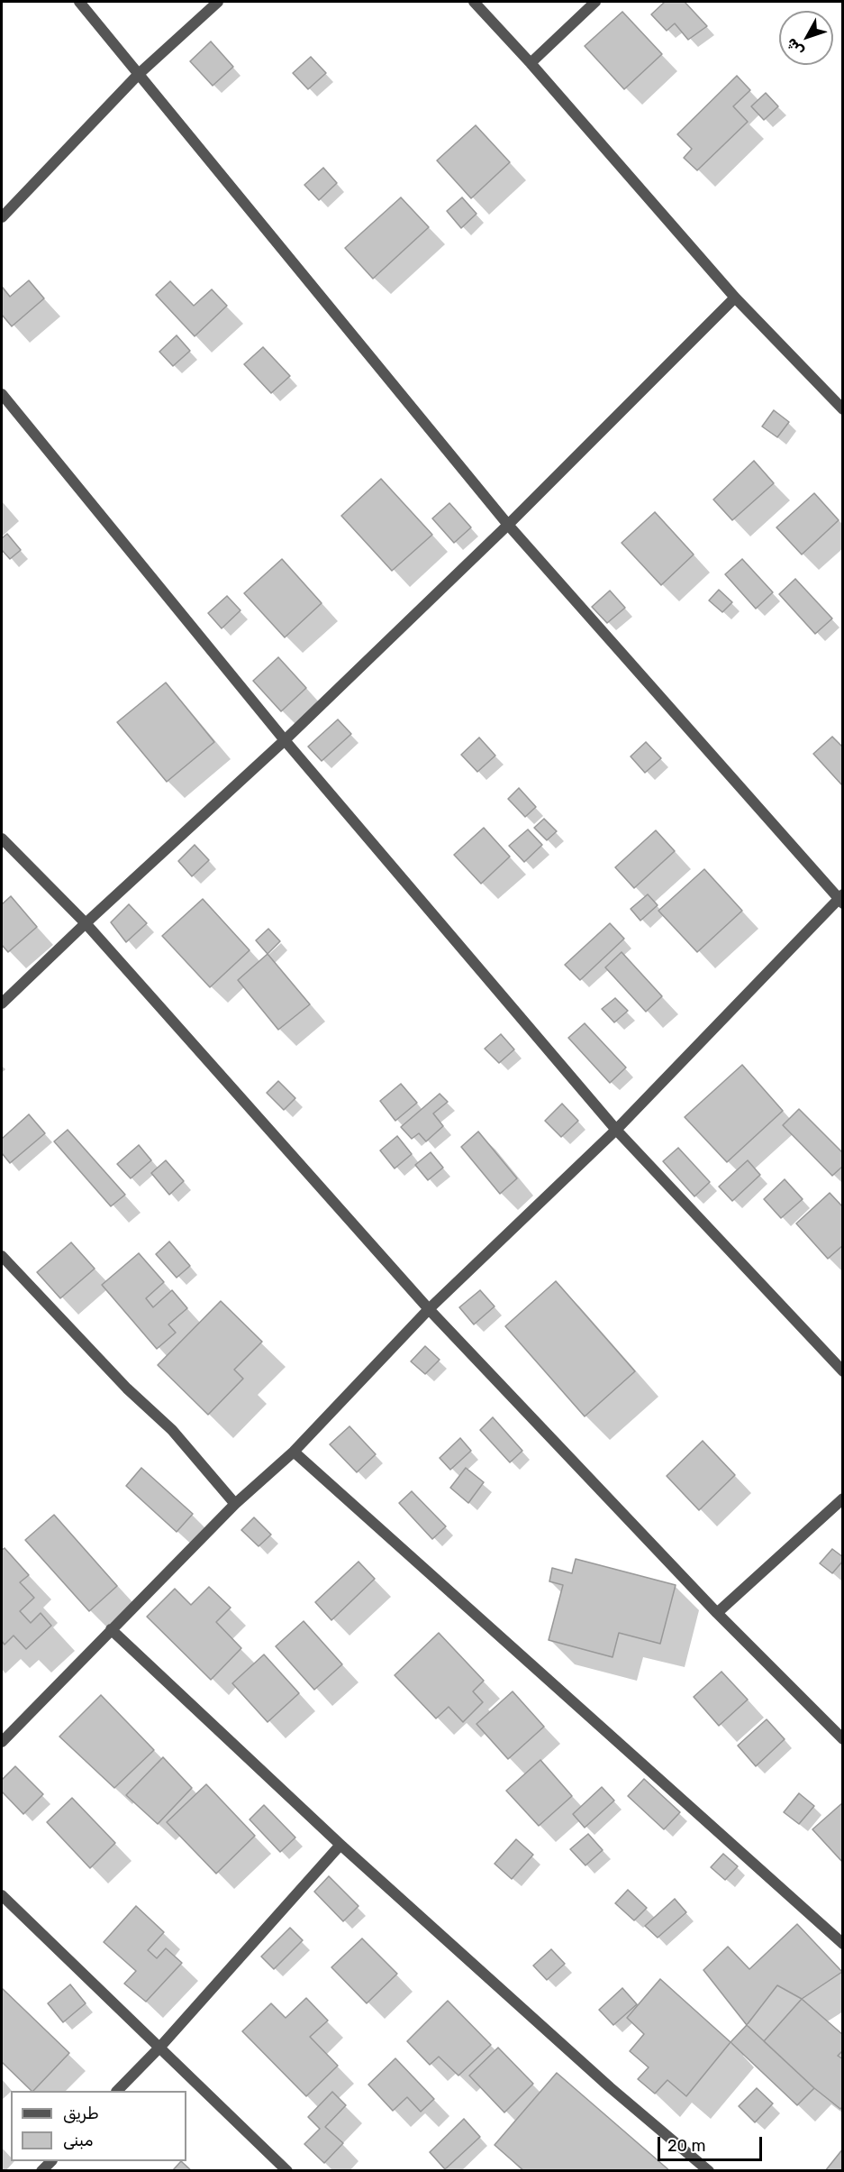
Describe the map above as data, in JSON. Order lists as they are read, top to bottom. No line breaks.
{"legend":["طريق","مبنى"],"scale_bar":"20 m","north":"bottom left"}
